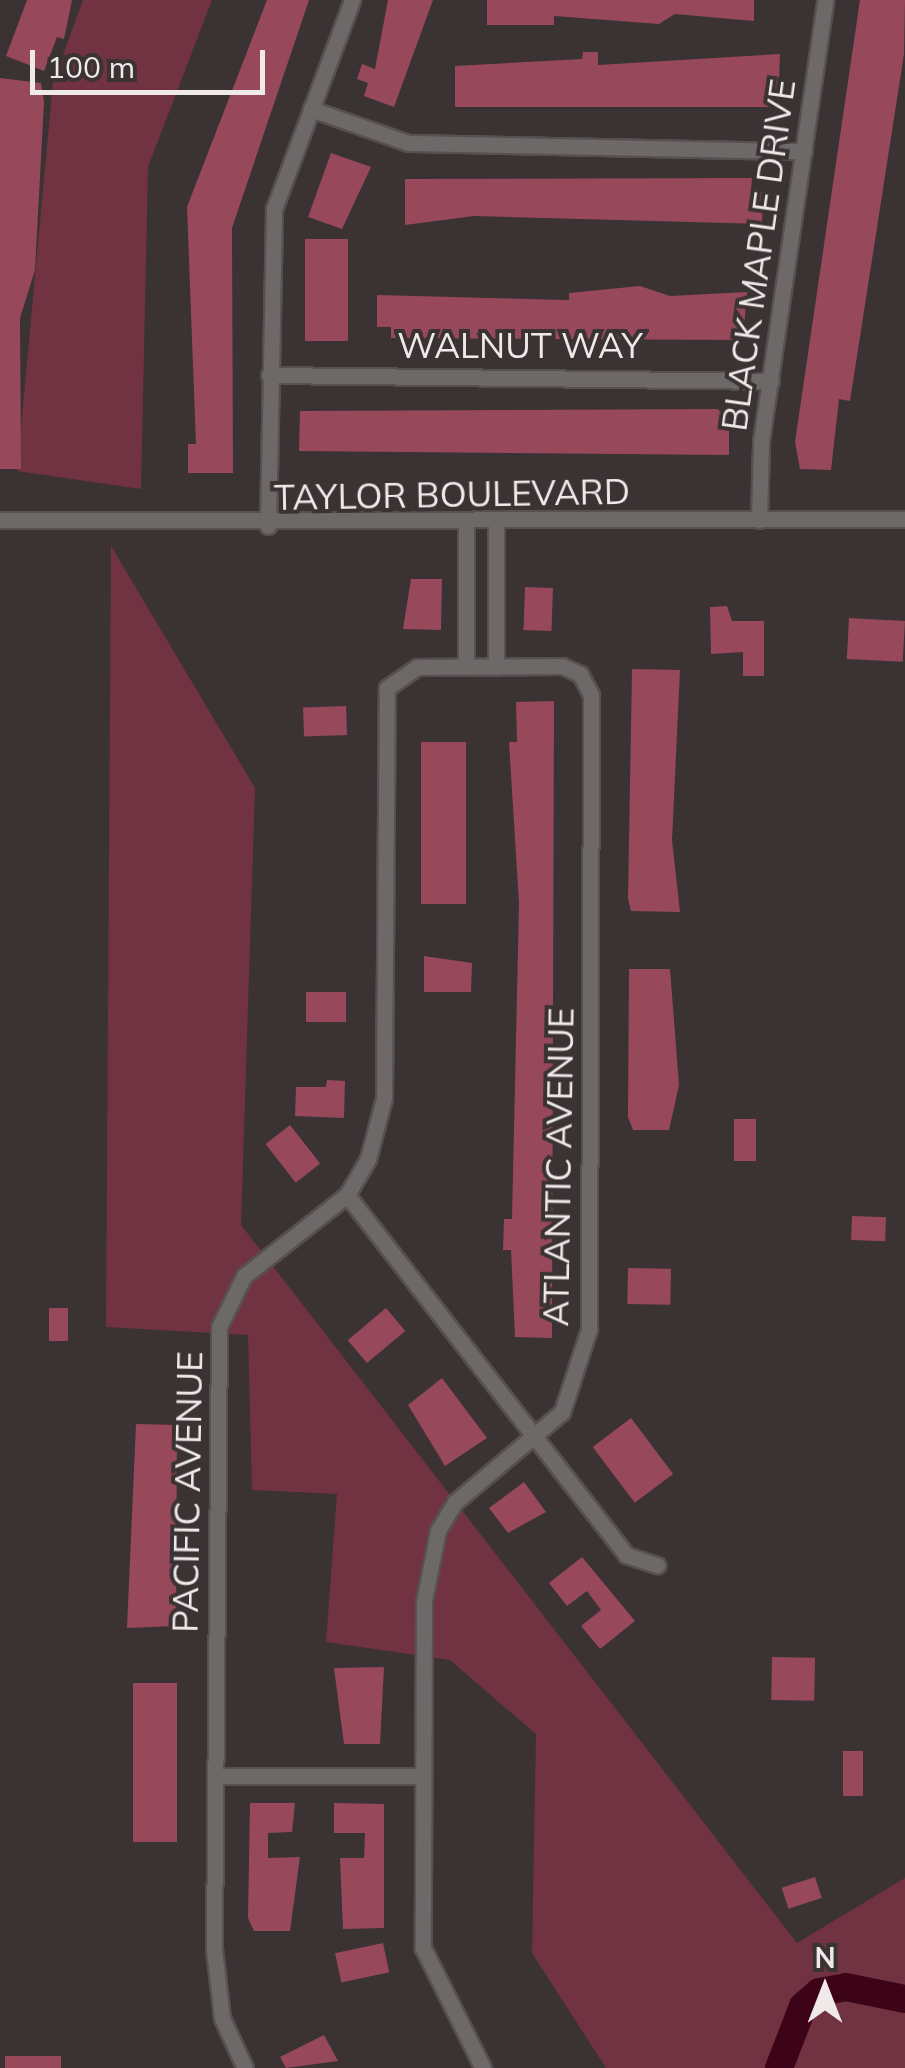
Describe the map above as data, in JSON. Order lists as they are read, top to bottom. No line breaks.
{"streets":{"street":["BLACK MAPLE DRIVE","WALNUT WAY","TAYLOR BOULEVARD","ATLANTIC AVENUE","PACIFIC AVENUE"]},"crossings":[["BLACK MAPLE DRIVE","WALNUT WAY"],["BLACK MAPLE DRIVE","TAYLOR BOULEVARD"]],"scale_bar":"100 m","north":"top"}
